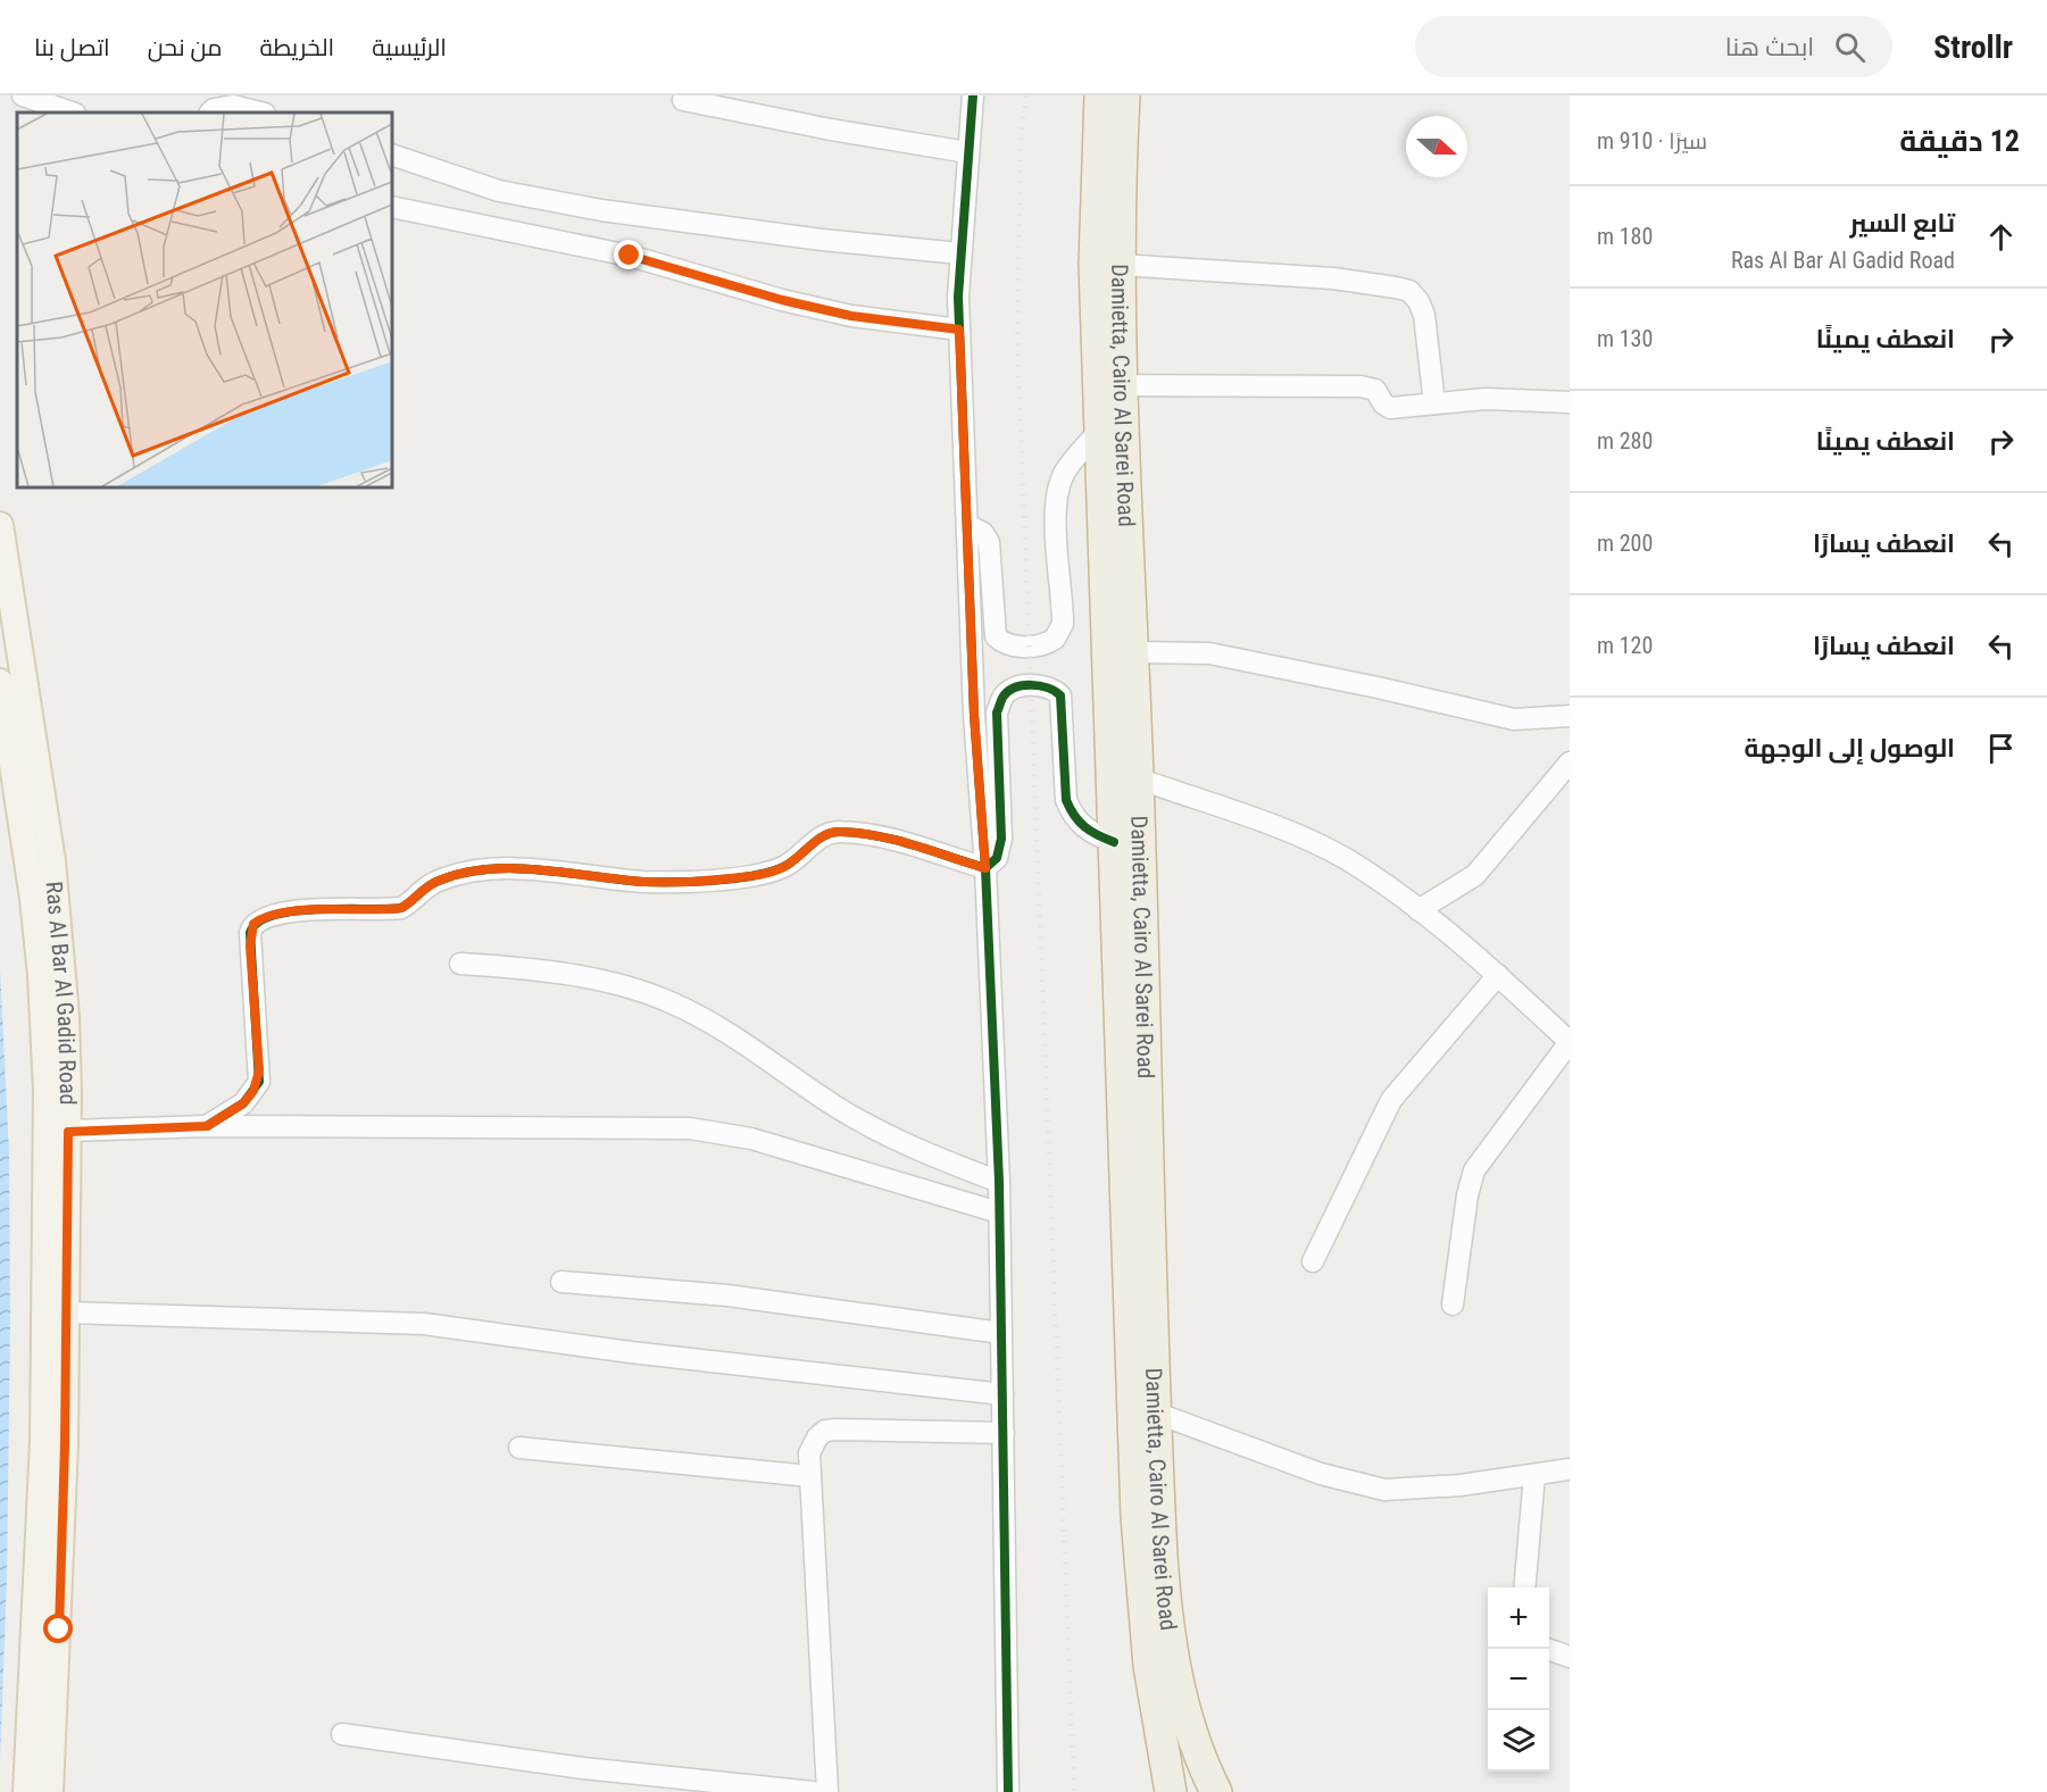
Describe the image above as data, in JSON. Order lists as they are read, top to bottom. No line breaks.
{"streets":{"highway":["Damietta, Cairo Al Sarei Road"],"main road":["Ras Al Bar Al Gadid Road"]},"north":"right","page":{"header":"Strollr","search":"ابحث هنا","nav":["الرئيسية","الخريطة","من نحن","اتصل بنا"],"heading":["12 دقيقة","سيرًا · 910 m"],"list":[["تابع السير","Ras Al Bar Al Gadid Road","180 m"],["انعطف يمينًا","130 m"],["انعطف يمينًا","280 m"],["انعطف يسارًا","200 m"],["انعطف يسارًا","120 m"],"الوصول إلى الوجهة"],"map_buttons":["+","−"]}}
